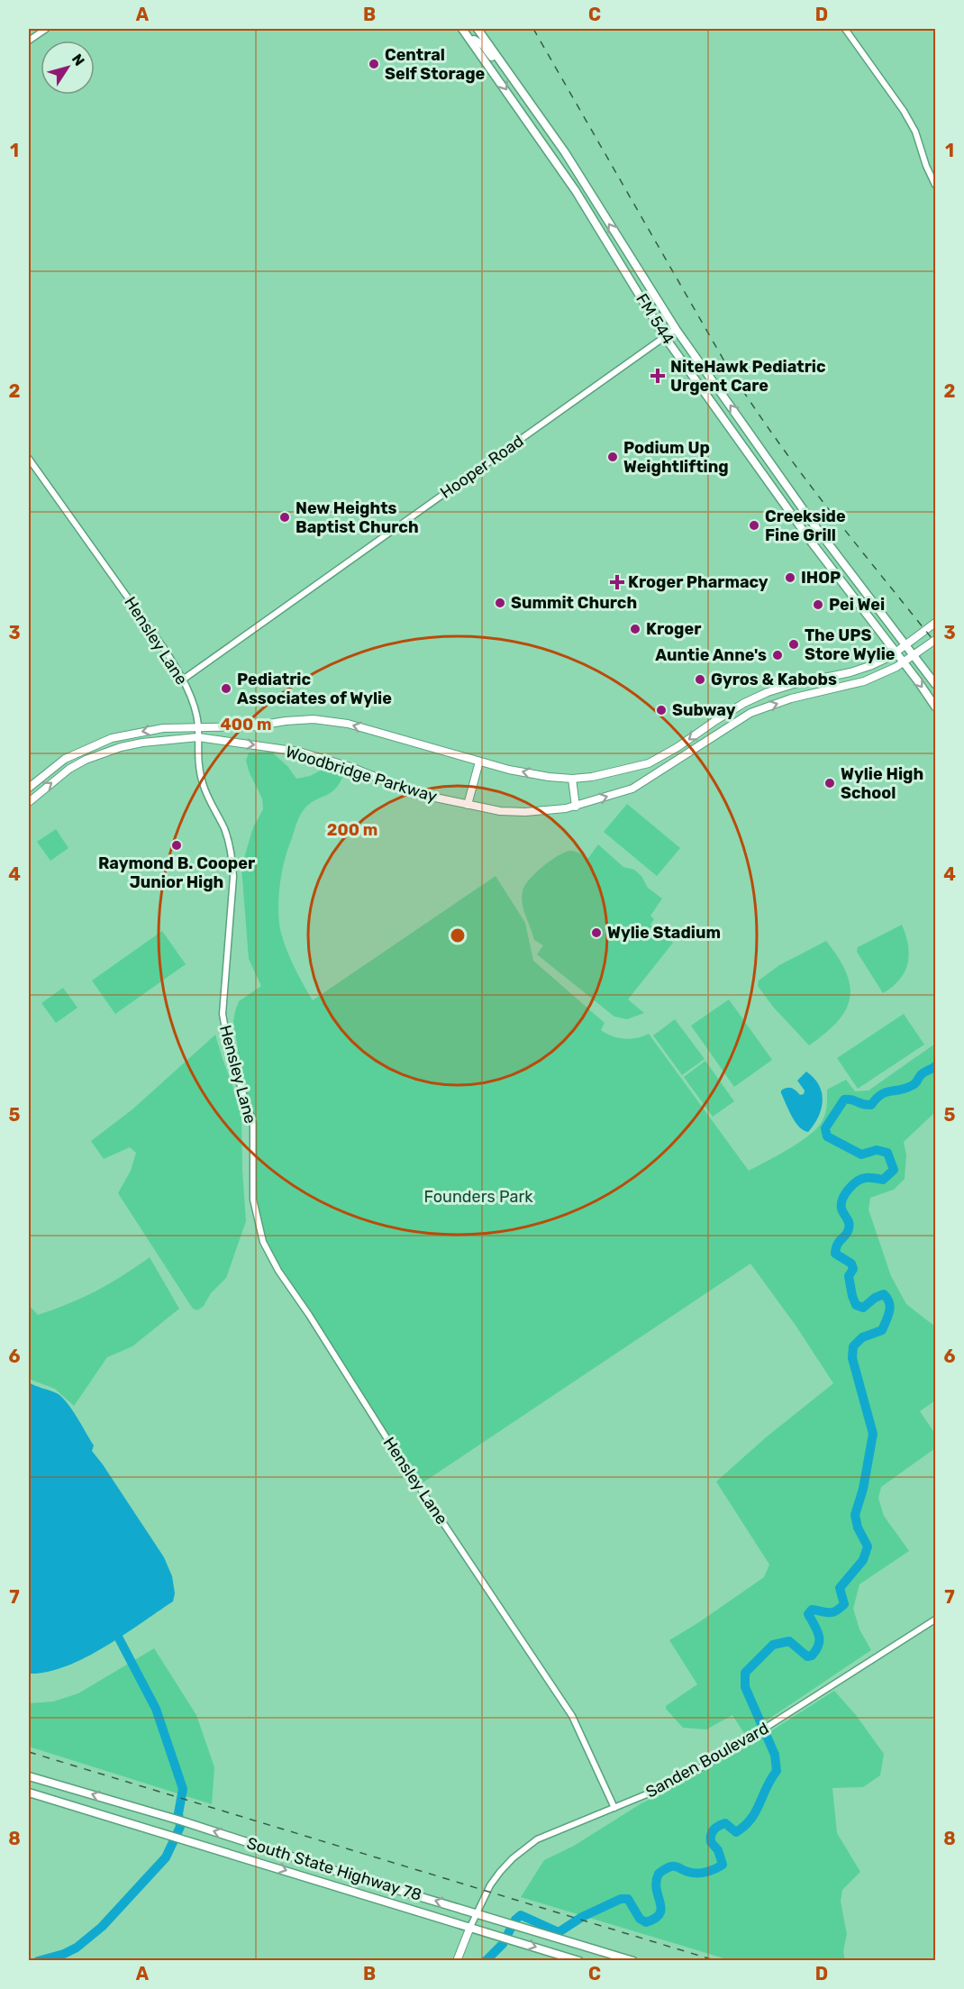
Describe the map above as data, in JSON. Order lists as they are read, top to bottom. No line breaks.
{"streets":{"main road":["FM 544","Woodbridge Parkway","South State Highway 78"],"street":["Hooper Road","Hensley Lane","Sanden Boulevard"]},"crossings":[["FM 544","Hooper Road"],["FM 544","Woodbridge Parkway"],["Hooper Road","Hensley Lane"],["Hensley Lane","Woodbridge Parkway"],["Hensley Lane","Sanden Boulevard"],["Sanden Boulevard","South State Highway 78"]],"parks":["Founders Park"],"places":{"other":["Central Self Storage","Podium Up Weightlifting","New Heights Baptist Church","Creekside Fine Grill","IHOP","Summit Church","Pei Wei","Kroger","The UPS Store Wylie","Auntie Anne's","Gyros & Kabobs","Pediatric Associates of Wylie","Subway","Wylie High School","Raymond B. Cooper Junior High","Wylie Stadium"],"health":["NiteHawk Pediatric Urgent Care","Kroger Pharmacy"]},"north":"top right","grid":{"columns":["A","B","C","D"],"rows":["1","2","3","4","5","6","7","8"]},"rings":["400 m","200 m"]}
